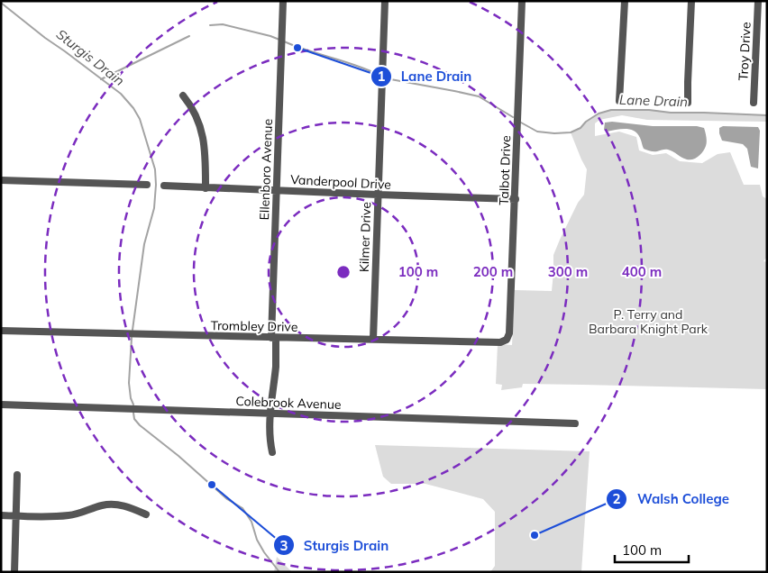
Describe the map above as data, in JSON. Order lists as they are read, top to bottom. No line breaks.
{"streets":{"street":["Troy Drive","Ellenboro Avenue","Talbot Drive","Vanderpool Drive","Kilmer Drive","Trombley Drive","Colebrook Avenue"]},"crossings":[["Ellenboro Avenue","Vanderpool Drive"],["Ellenboro Avenue","Trombley Drive"],["Ellenboro Avenue","Colebrook Avenue"],["Talbot Drive","Vanderpool Drive"],["Talbot Drive","Trombley Drive"],["Vanderpool Drive","Kilmer Drive"],["Kilmer Drive","Trombley Drive"]],"water":["Sturgis Drain","Lane Drain"],"parks":["P. Terry and Barbara Knight Park"],"places":["Lane Drain","Sturgis Drain","Walsh College"],"scale_bar":"100 m","rings":["100 m","200 m","300 m","400 m"]}
